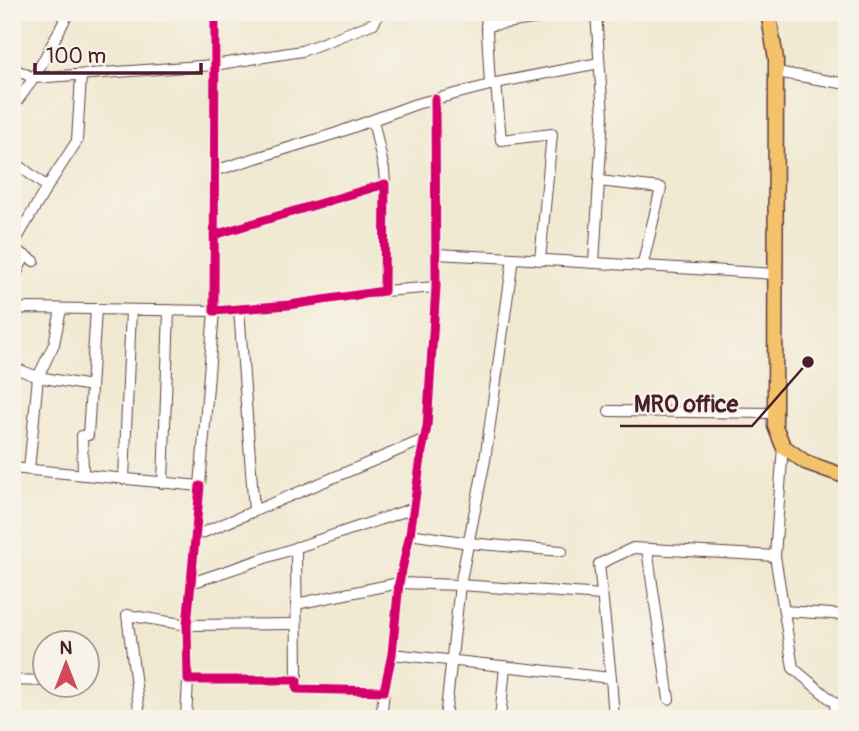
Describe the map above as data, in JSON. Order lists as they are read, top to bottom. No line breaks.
{"places":["MRO office"],"scale_bar":"100 m","north":"top"}
